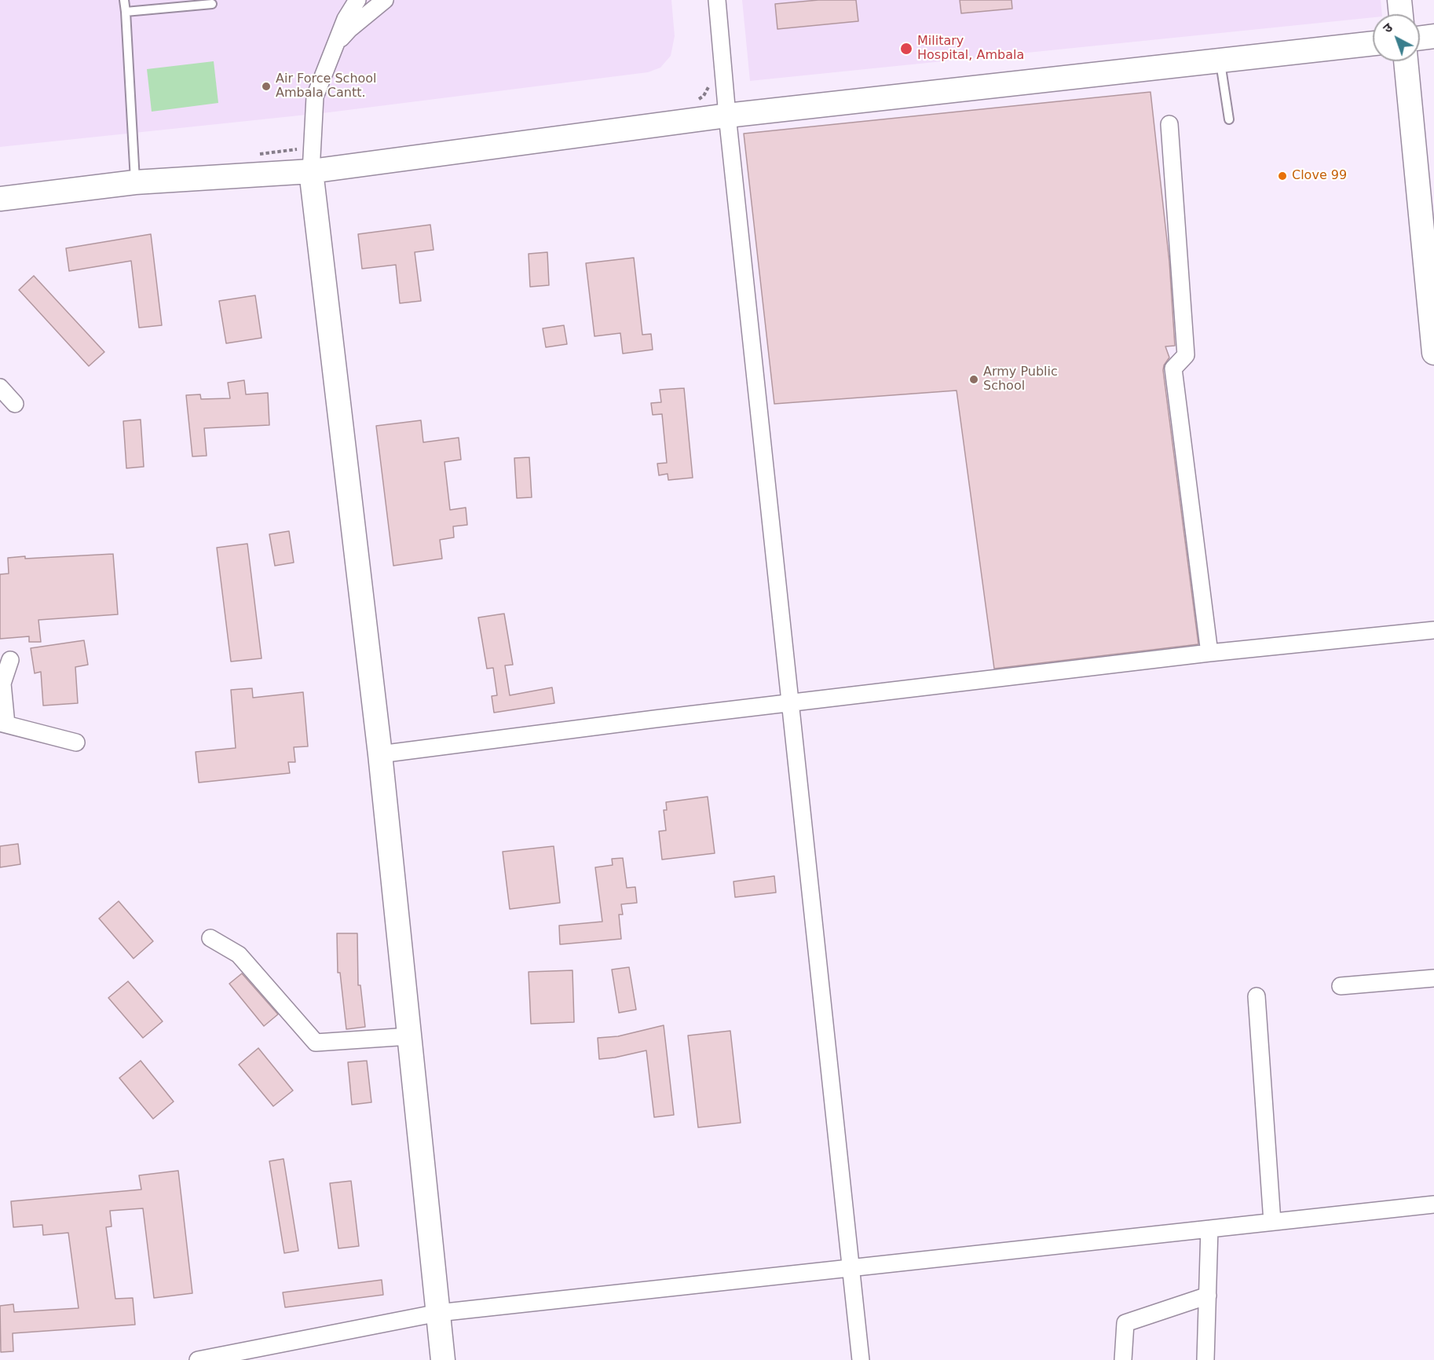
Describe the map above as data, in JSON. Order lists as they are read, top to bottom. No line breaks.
{"places":["Military Hospital, Ambala","Air Force School Ambala Cantt.","Clove 99","Army Public School"],"north":"top left"}
